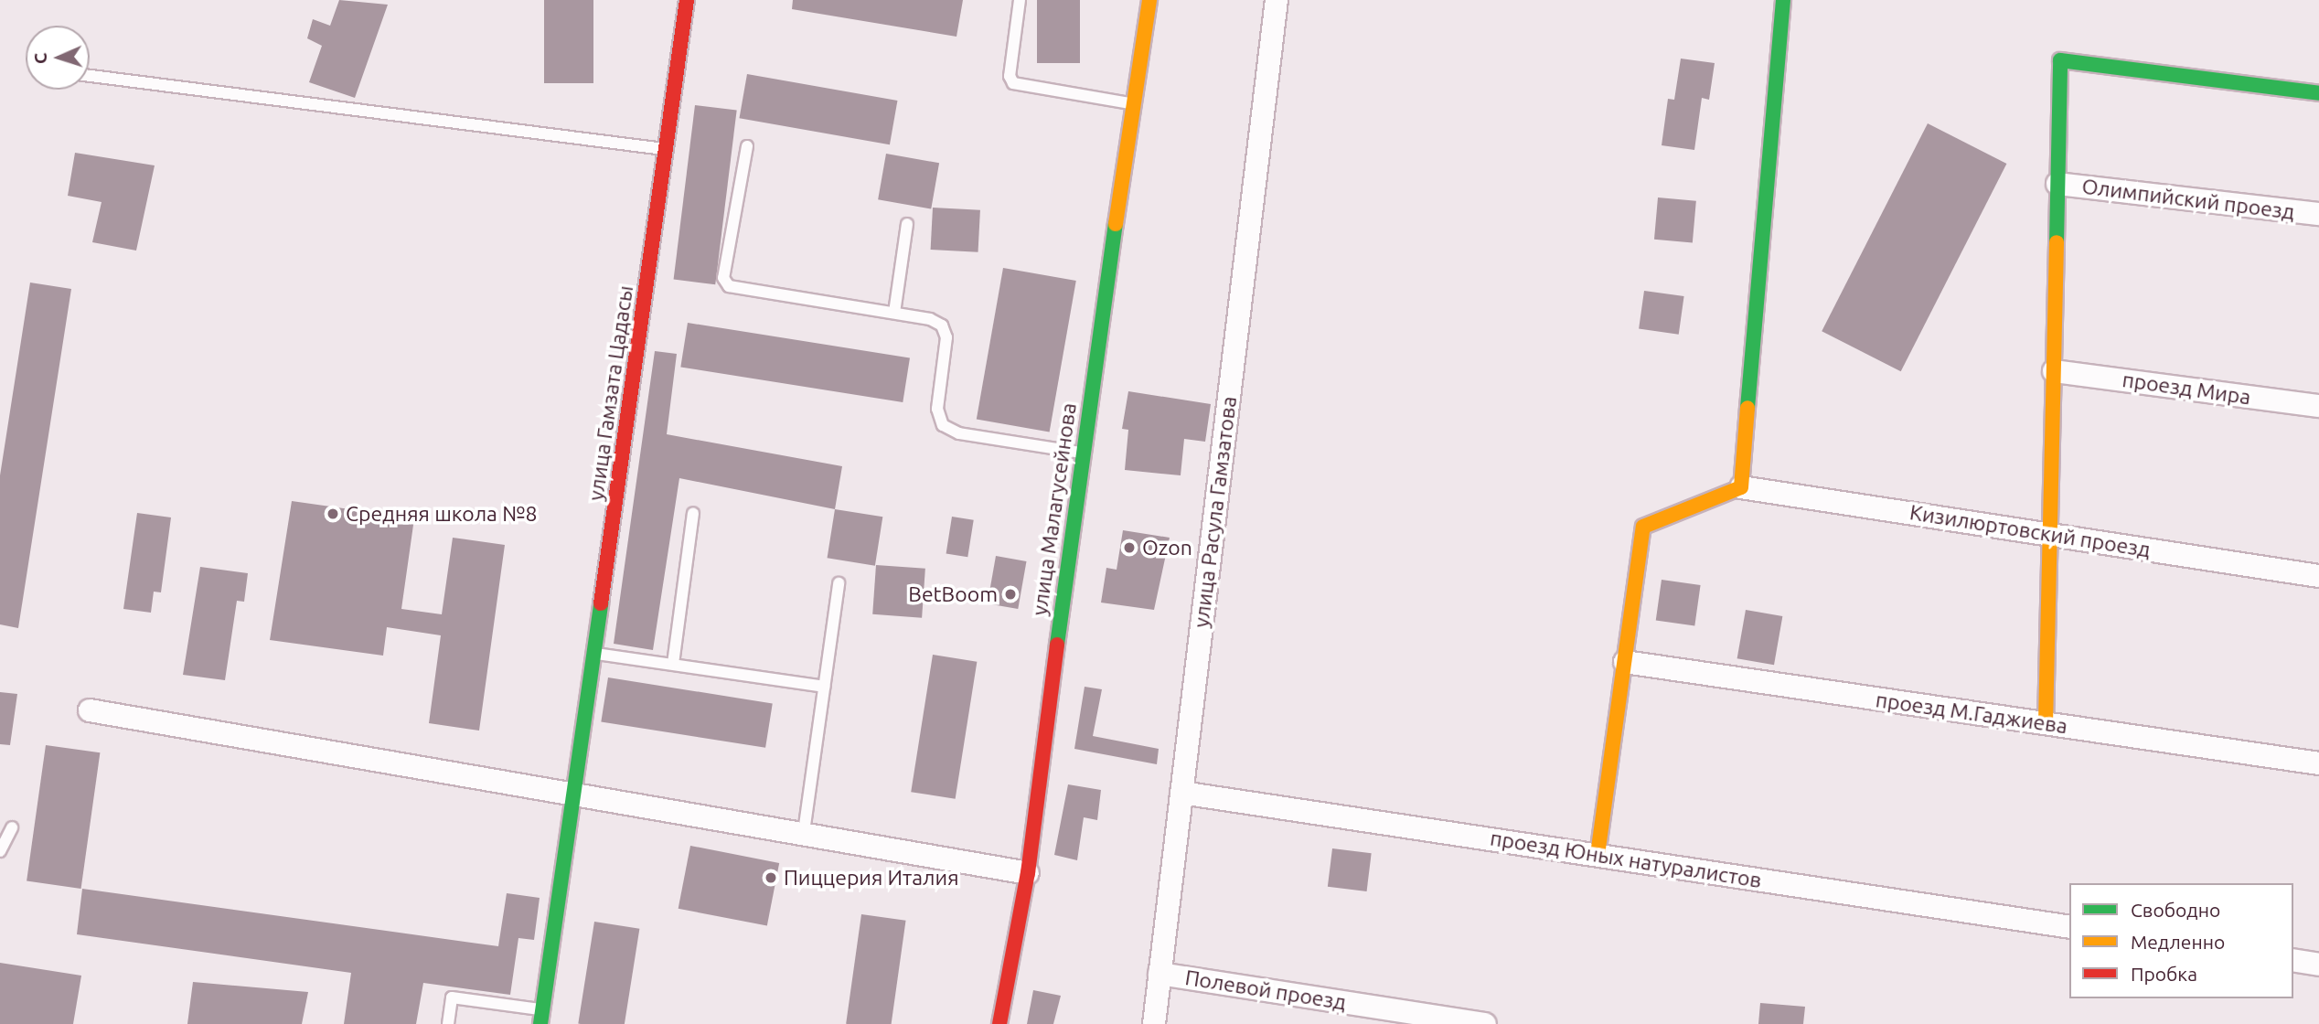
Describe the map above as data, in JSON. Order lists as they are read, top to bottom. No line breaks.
{"streets":{"street":["Олимпийский проезд","проезд Мира","улица Гамзата Цадасы","улица Малагусейнова","улица Расула Гамзатова","Кизилюртовский проезд","проезд М.Гаджиева","проезд Юных натуралистов","Полевой проезд"]},"crossings":[["улица Расула Гамзатова","проезд Юных натуралистов"],["улица Расула Гамзатова","Полевой проезд"]],"places":["Средняя школа №8","Ozon","BetBoom","Пиццерия Италия"],"legend":["Свободно","Медленно","Пробка"],"north":"left"}
